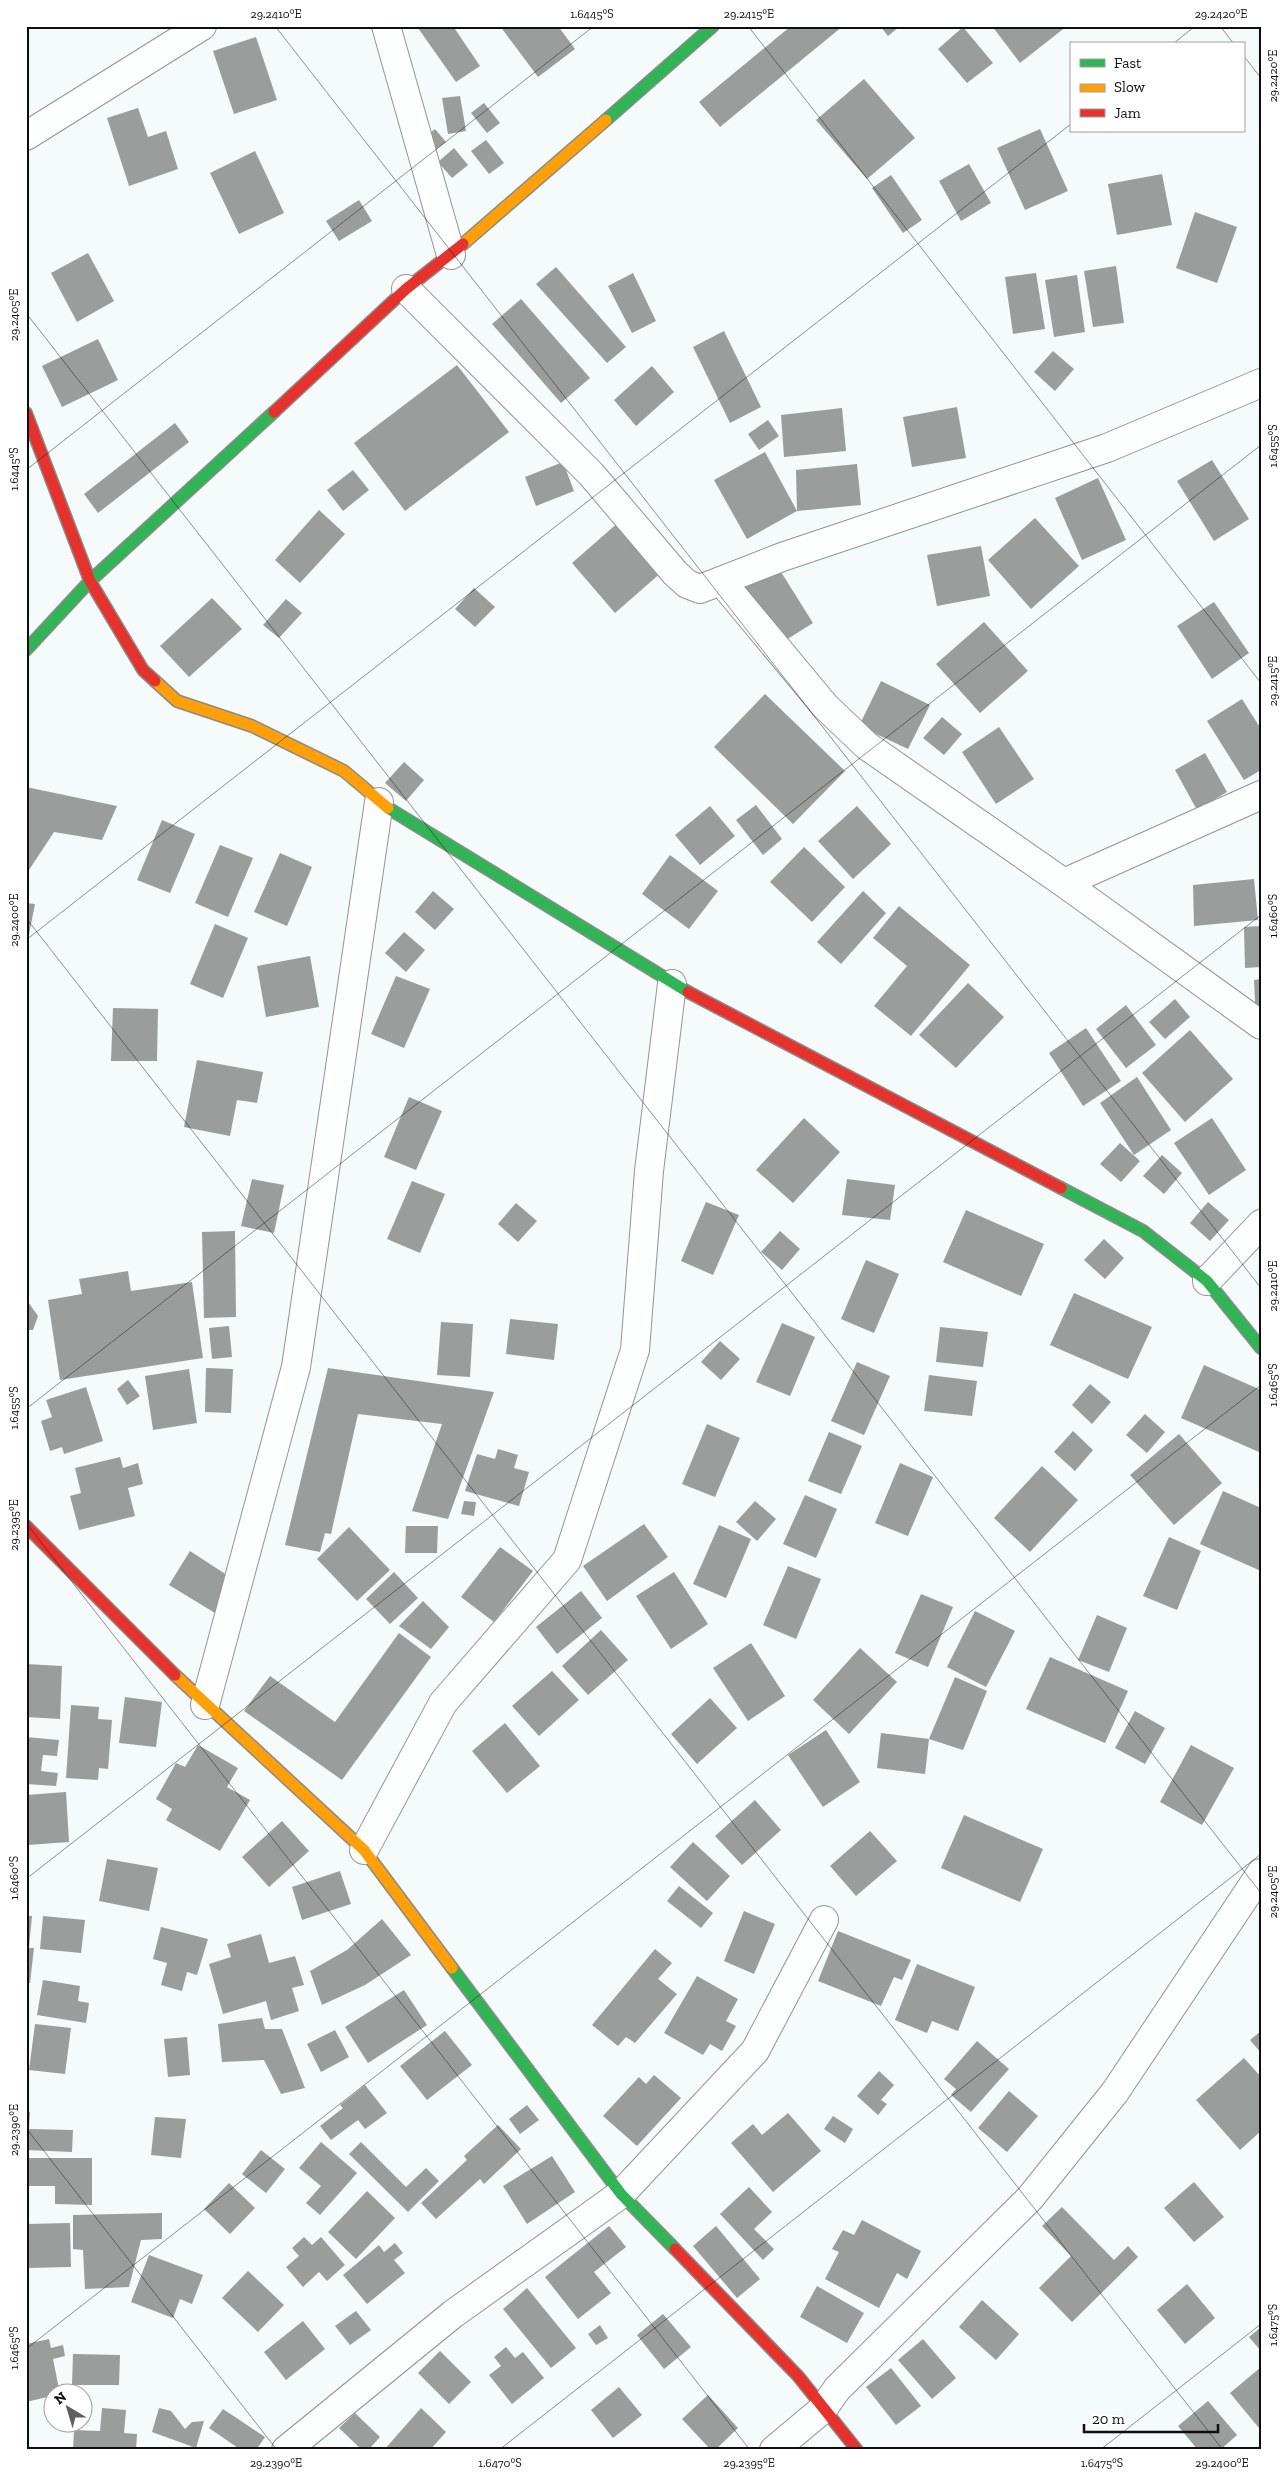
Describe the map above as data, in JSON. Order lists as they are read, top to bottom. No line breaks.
{"legend":["Fast","Slow","Jam"],"scale_bar":"20 m","north":"top left","coordinates":["29.2410°E","1.6445°S","29.2415°E","29.2420°E","29.2405°E","1.6455°S","1.6460°S","29.2400°E","1.6465°S","29.2395°E","29.2390°E","1.6475°S","1.6470°S"]}
